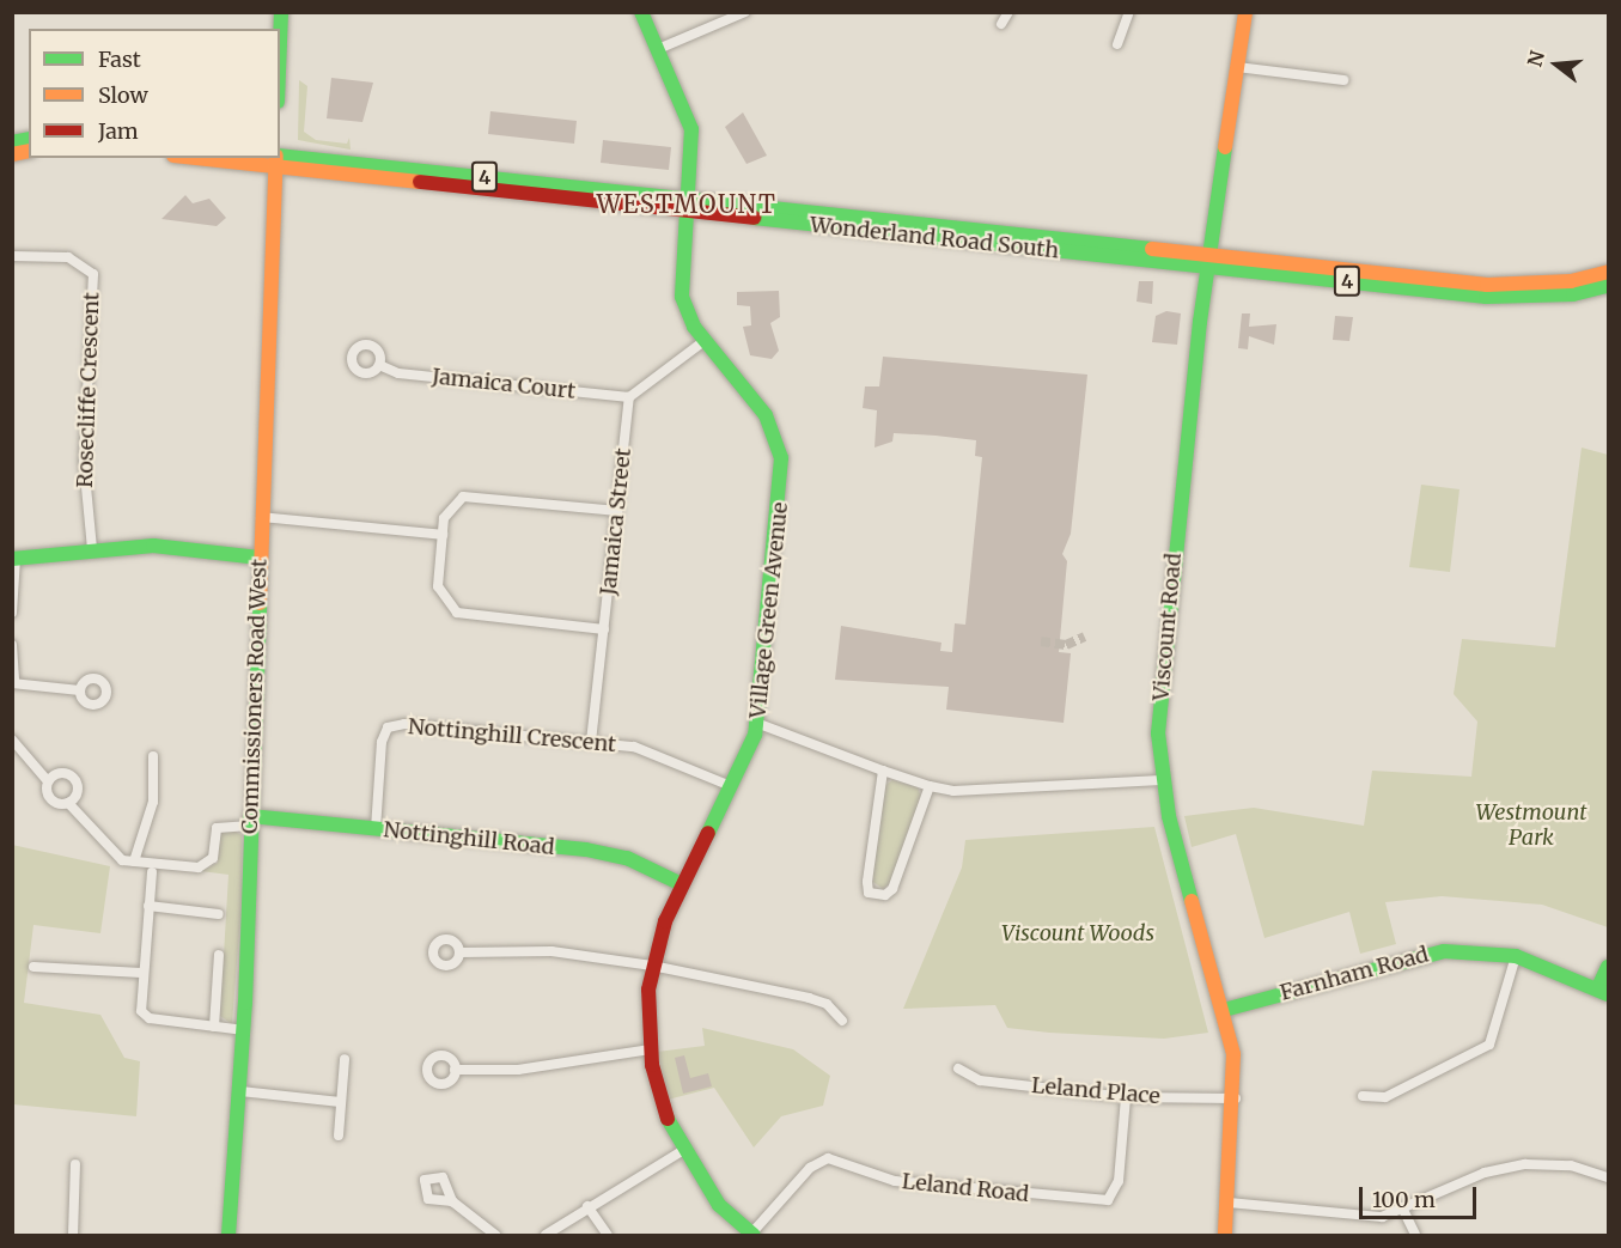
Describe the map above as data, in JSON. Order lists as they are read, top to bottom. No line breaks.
{"streets":{"street":["4","Wonderland Road South","Jamaica Court","Rosecliffe Crescent","Jamaica Street","Village Green Avenue","Viscount Road","Commissioners Road West","Nottinghill Crescent","Nottinghill Road","Farnham Road","Leland Place","Leland Road"]},"crossings":[["Wonderland Road South","Village Green Avenue"],["Wonderland Road South","Viscount Road"],["Wonderland Road South","Commissioners Road West"],["Jamaica Court","Jamaica Street"],["Jamaica Street","Nottinghill Crescent"],["Village Green Avenue","Nottinghill Crescent"],["Village Green Avenue","Nottinghill Road"],["Village Green Avenue","Leland Road"],["Viscount Road","Farnham Road"],["Viscount Road","Leland Place"],["Commissioners Road West","Nottinghill Road"],["Nottinghill Crescent","Nottinghill Road"],["Leland Place","Leland Road"]],"districts":["WESTMOUNT"],"parks":["Westmount Park","Viscount Woods"],"legend":["Fast","Slow","Jam"],"scale_bar":"100 m","north":"left"}
